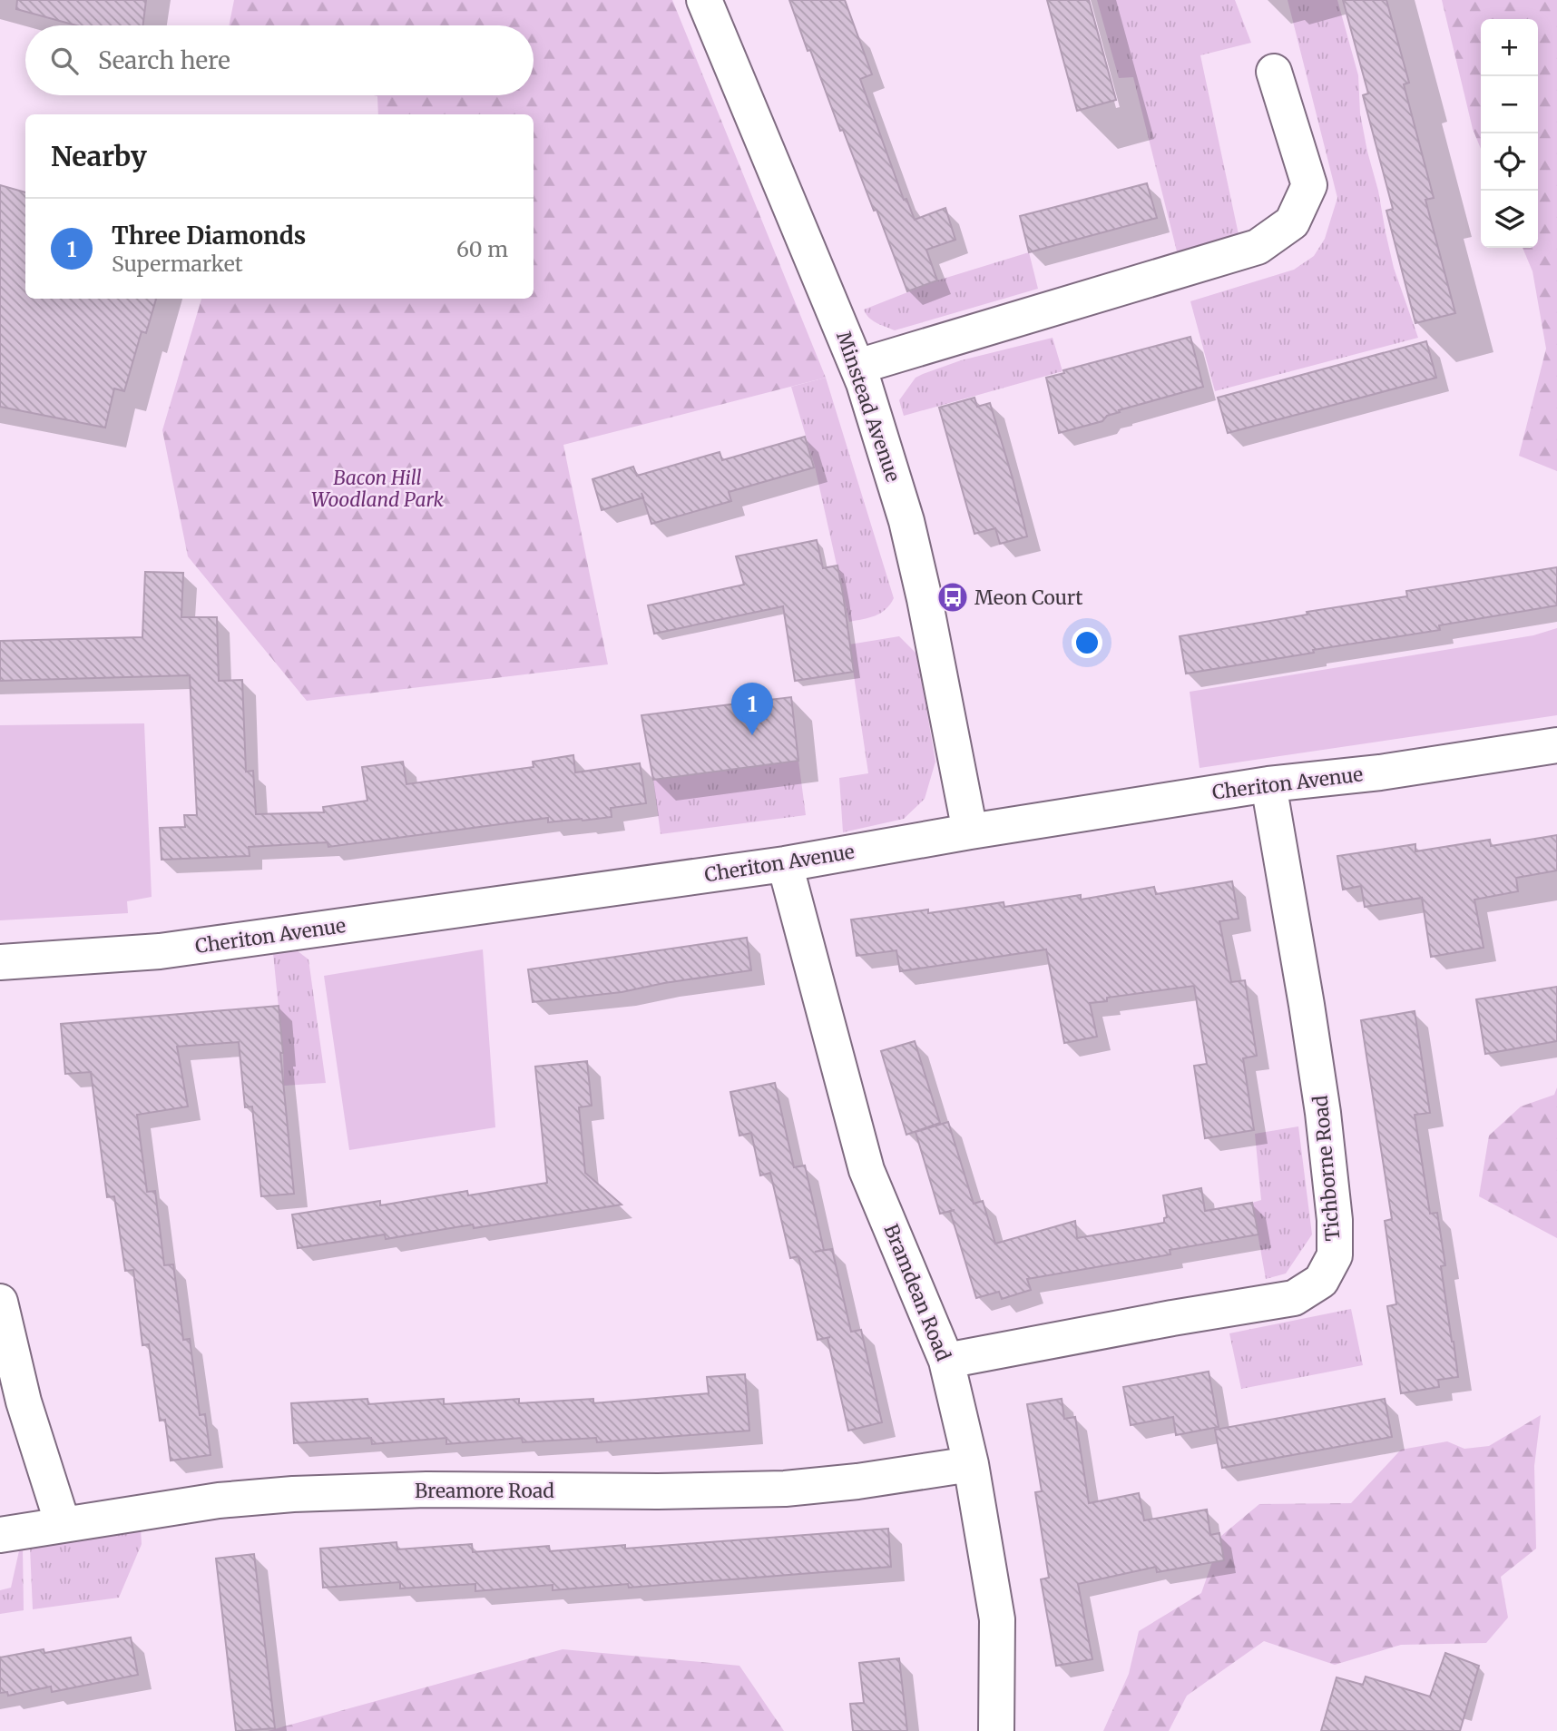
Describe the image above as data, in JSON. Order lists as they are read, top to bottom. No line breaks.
{"streets":{"street":["Minstead Avenue","Cheriton Avenue","Tichborne Road","Bramdean Road","Breamore Road"]},"crossings":[["Minstead Avenue","Cheriton Avenue"],["Cheriton Avenue","Tichborne Road"],["Cheriton Avenue","Bramdean Road"],["Tichborne Road","Bramdean Road"],["Bramdean Road","Breamore Road"]],"parks":["Bacon Hill Woodland Park"],"places":{"bus stop":["Meon Court"]},"page":{"map_buttons":["+","−"],"search":"Search here","heading":"Nearby","list":[{"mark":"1","name":"Three Diamonds","note":"Supermarket","value":"60 m"}],"pins":"1"}}
